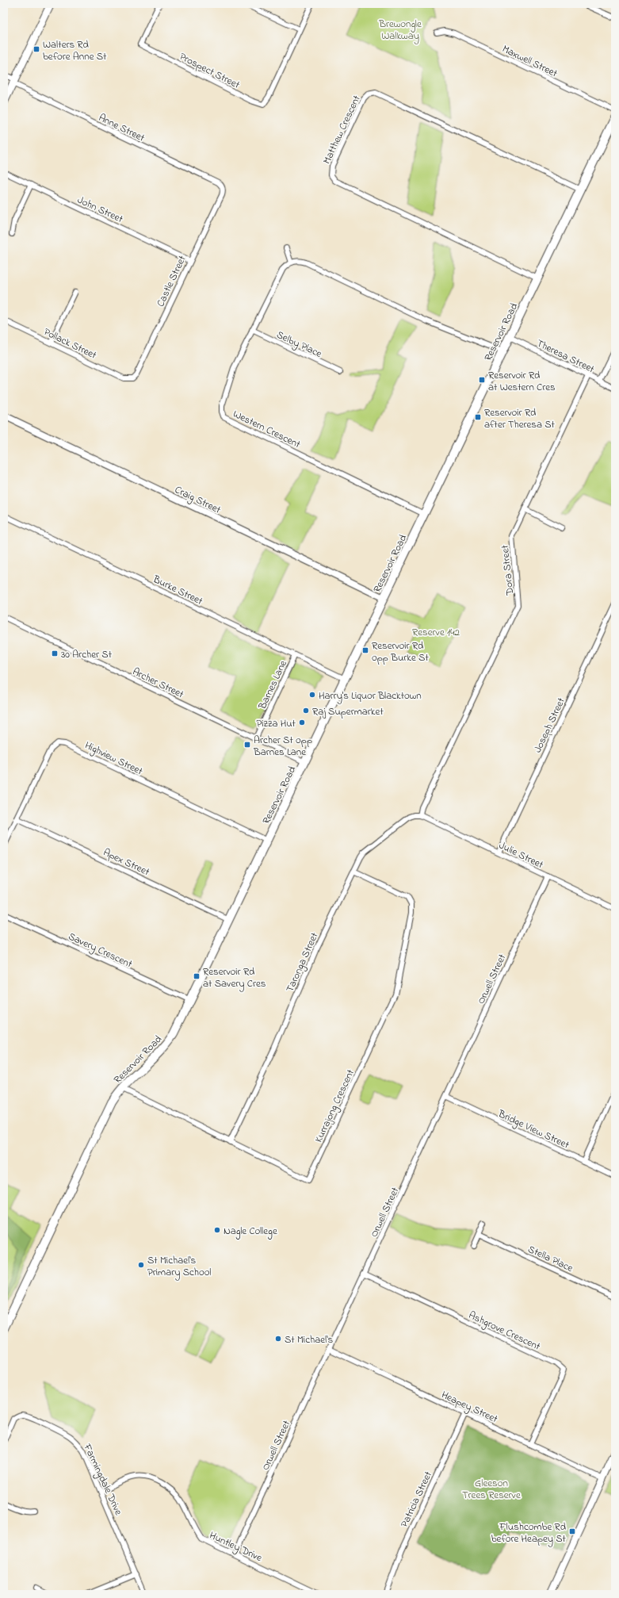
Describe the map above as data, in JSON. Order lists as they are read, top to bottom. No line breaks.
{"streets":{"main road":["Reservoir Road"],"street":["Maxwell Street","Prospect Street","Anne Street","Matthew Crescent","John Street","Castle Street","Pollack Street","Selby Place","Theresa Street","Western Crescent","Craig Street","Dora Street","Burke Street","Archer Street","Barnes Lane","Joseph Street","Highview Street","Julie Street","Apex Street","Savery Crescent","Taronga Street","Orwell Street","Kurrajong Crescent","Bridge View Street","Stella Place","Ashgrove Crescent","Heapey Street","Farmingdale Drive","Patricia Street","Huntley Drive"]},"crossings":[["Anne Street","Castle Street"],["Matthew Crescent","Reservoir Road"],["John Street","Castle Street"],["Castle Street","Pollack Street"],["Reservoir Road","Theresa Street"],["Reservoir Road","Western Crescent"],["Reservoir Road","Craig Street"],["Reservoir Road","Burke Street"],["Reservoir Road","Archer Street"],["Reservoir Road","Highview Street"],["Reservoir Road","Apex Street"],["Reservoir Road","Savery Crescent"],["Reservoir Road","Kurrajong Crescent"],["Selby Place","Western Crescent"],["Theresa Street","Dora Street"],["Dora Street","Julie Street"],["Dora Street","Taronga Street"],["Burke Street","Barnes Lane"],["Archer Street","Barnes Lane"],["Joseph Street","Julie Street"],["Highview Street","Apex Street"],["Julie Street","Taronga Street"],["Julie Street","Orwell Street"],["Taronga Street","Kurrajong Crescent"],["Orwell Street","Bridge View Street"],["Orwell Street","Ashgrove Crescent"],["Orwell Street","Heapey Street"],["Orwell Street","Huntley Drive"],["Ashgrove Crescent","Heapey Street"],["Heapey Street","Patricia Street"],["Farmingdale Drive","Huntley Drive"]],"parks":["Brewongle Walkway","Reserve 142","Gleeson Trees Reserve"],"places":{"transit":["Walters Rd before Anne St","Reservoir Rd at Western Cres","Reservoir Rd after Theresa St","Reservoir Rd opp Burke St","30 Archer St","Archer St opp Barnes Lane","Reservoir Rd at Savery Cres","Flushcombe Rd before Heapey St"],"other":["Harry's Liquor Blacktown","Raj Supermarket","Pizza Hut","Nagle College","St Michael's Primary School","St Michael's"]}}
